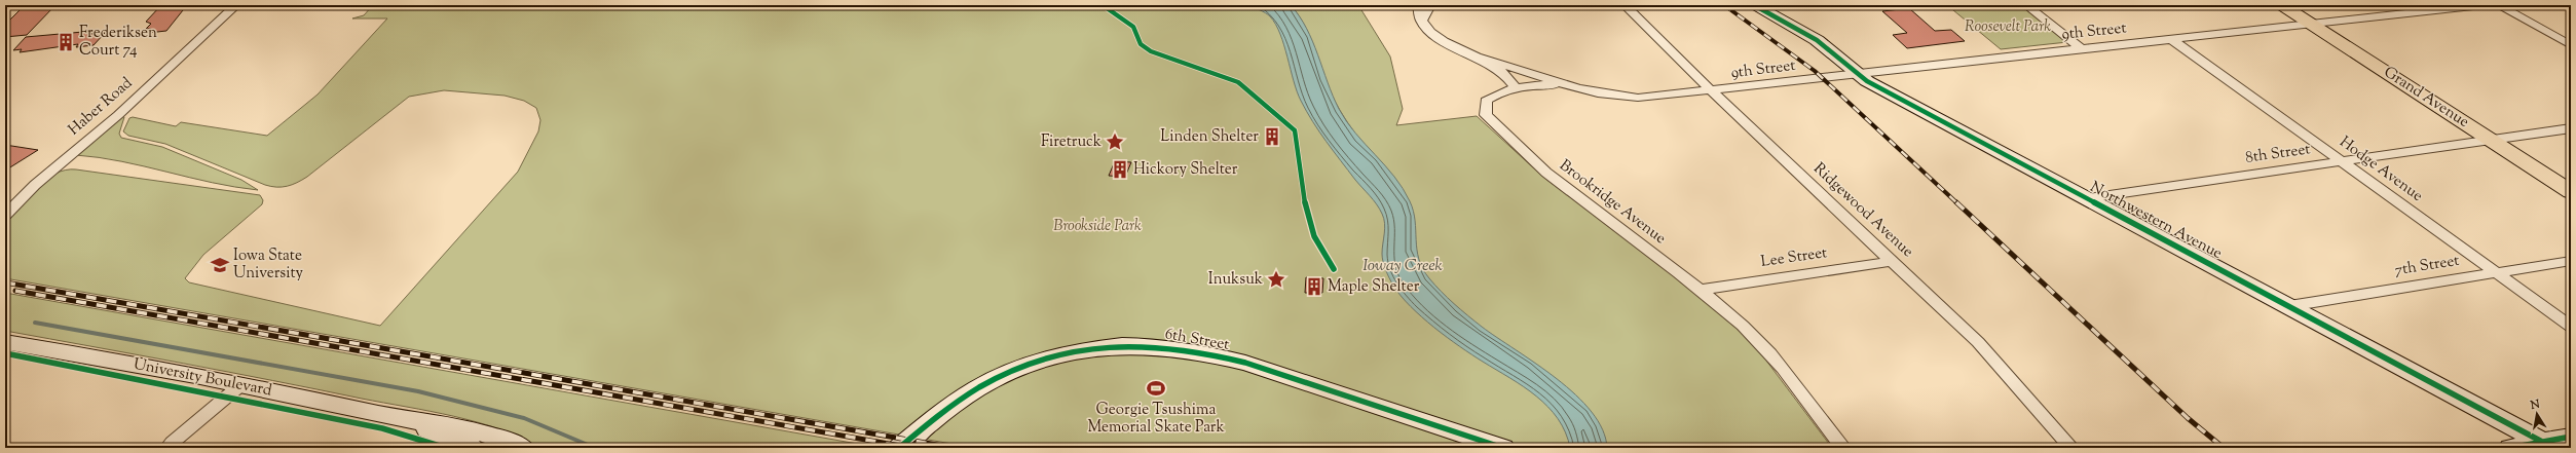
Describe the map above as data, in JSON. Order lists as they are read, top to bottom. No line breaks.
{"streets":{"main road":["Grand Avenue","Northwestern Avenue","6th Street","University Boulevard"],"street":["9th Street","Haber Road","8th Street","Hodge Avenue","Brookridge Avenue","Ridgewood Avenue","Lee Street","7th Street"]},"crossings":[["9th Street","Grand Avenue"],["9th Street","Hodge Avenue"],["9th Street","Brookridge Avenue"],["9th Street","Ridgewood Avenue"],["9th Street","Northwestern Avenue"],["Grand Avenue","8th Street"],["8th Street","Hodge Avenue"],["8th Street","Northwestern Avenue"],["Hodge Avenue","7th Street"],["Brookridge Avenue","Lee Street"],["Ridgewood Avenue","Lee Street"],["Northwestern Avenue","7th Street"]],"water":["Ioway Creek"],"parks":["Roosevelt Park","Brookside Park"],"places":{"building":["Frederiksen Court 74","Linden Shelter","Hickory Shelter","Maple Shelter"],"place":["Firetruck","Inuksuk"],"school or university":["Iowa State University"],"sports":["Georgie Tsushima Memorial Skate Park"]},"north":"top"}
